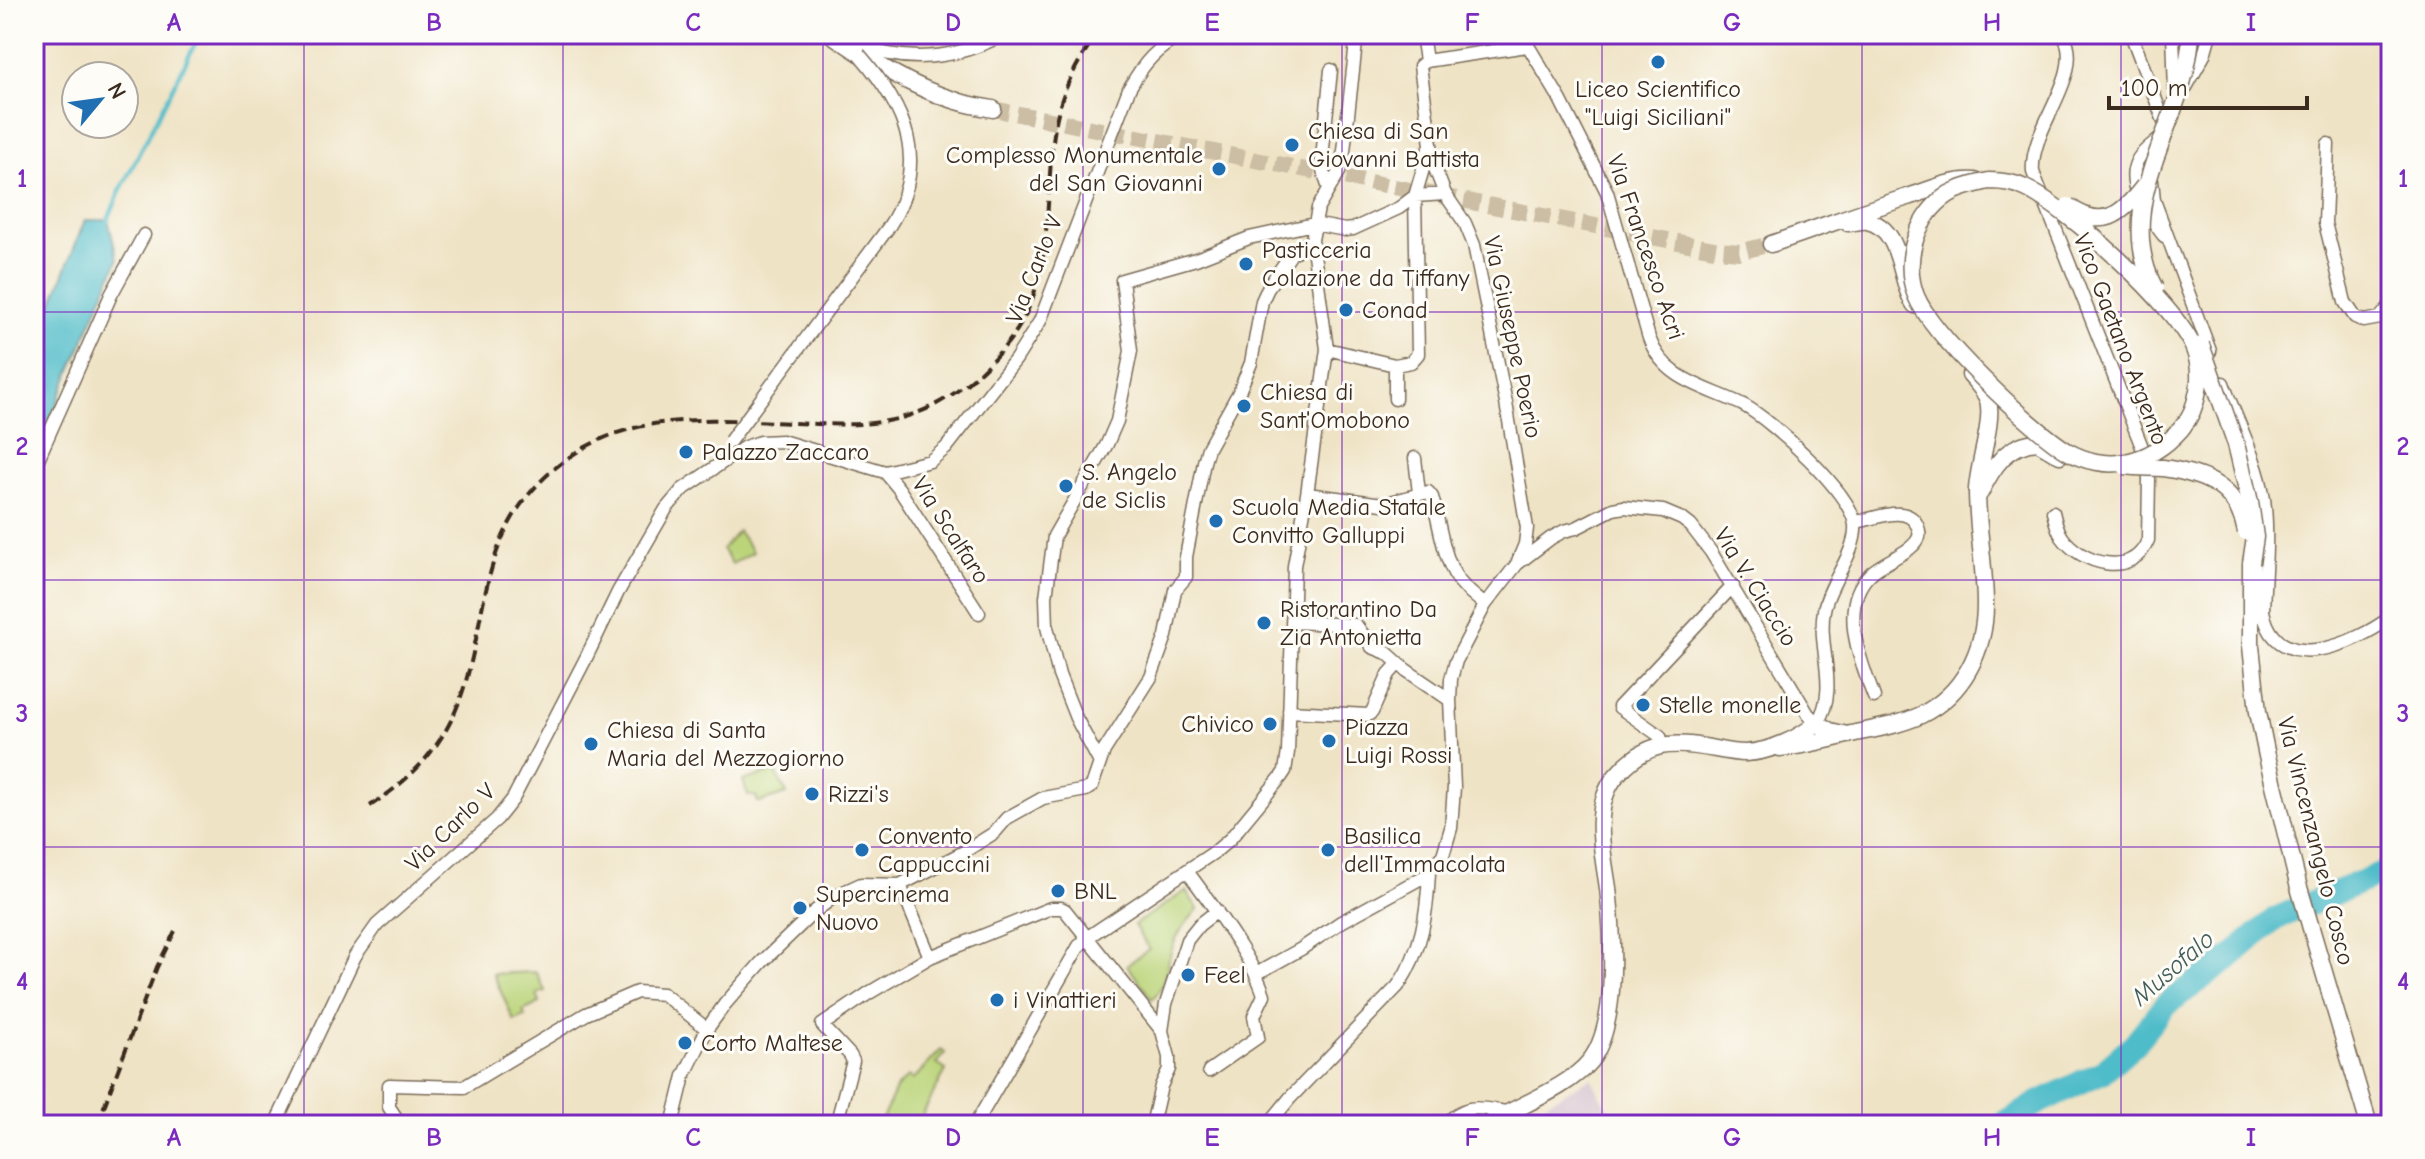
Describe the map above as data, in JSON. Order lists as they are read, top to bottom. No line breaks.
{"streets":{"main road":["Via Vincenzangelo Cosco"],"street":["Via Francesco Acri","Via Carlo V","Via Giuseppe Poerio","Vico Gaetano Argento","Via Scalfaro","Via V. Ciaccio"]},"crossings":[["Via Carlo V","Via Scalfaro"],["Via Giuseppe Poerio","Via V. Ciaccio"]],"water":["Musofalo"],"places":["Liceo Scientifico \"Luigi Siciliani\"","Chiesa di San Giovanni Battista","Complesso Monumentale del San Giovanni","Pasticceria Colazione da Tiffany","Conad","Chiesa di Sant'Omobono","Palazzo Zaccaro","S. Angelo de Siclis","Scuola Media Statale Convitto Galluppi","Ristorantino Da Zia Antonietta","Stelle monelle","Chivico","Piazza Luigi Rossi","Chiesa di Santa Maria del Mezzogiorno","Rizzi's","Convento Cappuccini","Basilica dell'Immacolata","BNL","Supercinema Nuovo","Feel","i Vinattieri","Corto Maltese"],"scale_bar":"100 m","north":"top right","grid":{"columns":["A","B","C","D","E","F","G","H","I"],"rows":["1","2","3","4"]}}
